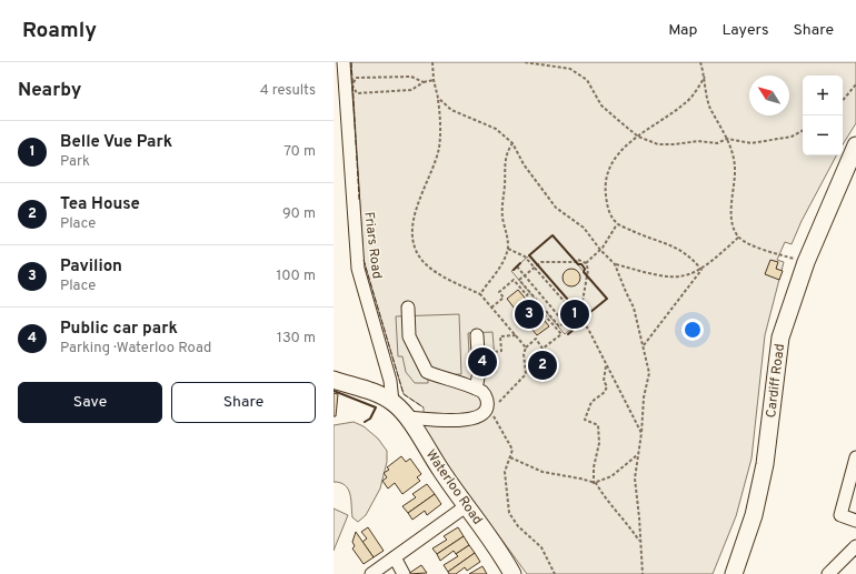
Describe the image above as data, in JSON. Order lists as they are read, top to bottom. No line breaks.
{"streets":{"main road":["Cardiff Road","Waterloo Road"],"street":["Friars Road"]},"crossings":[["Friars Road","Waterloo Road"]],"north":"top left","page":{"header":"Roamly","nav":["Map","Layers","Share"],"heading":["Nearby","4 results"],"map_buttons":["+","−"],"list":[{"mark":"1","name":"Belle Vue Park","note":"Park","value":"70 m"},{"mark":"2","name":"Tea House","note":"Place","value":"90 m"},{"mark":"3","name":"Pavilion","note":"Place","value":"100 m"},{"mark":"4","name":"Public car park","note":"Parking · Waterloo Road","value":"130 m"}],"pins":["1","3","4","2"],"buttons":["Save","Share"]}}
